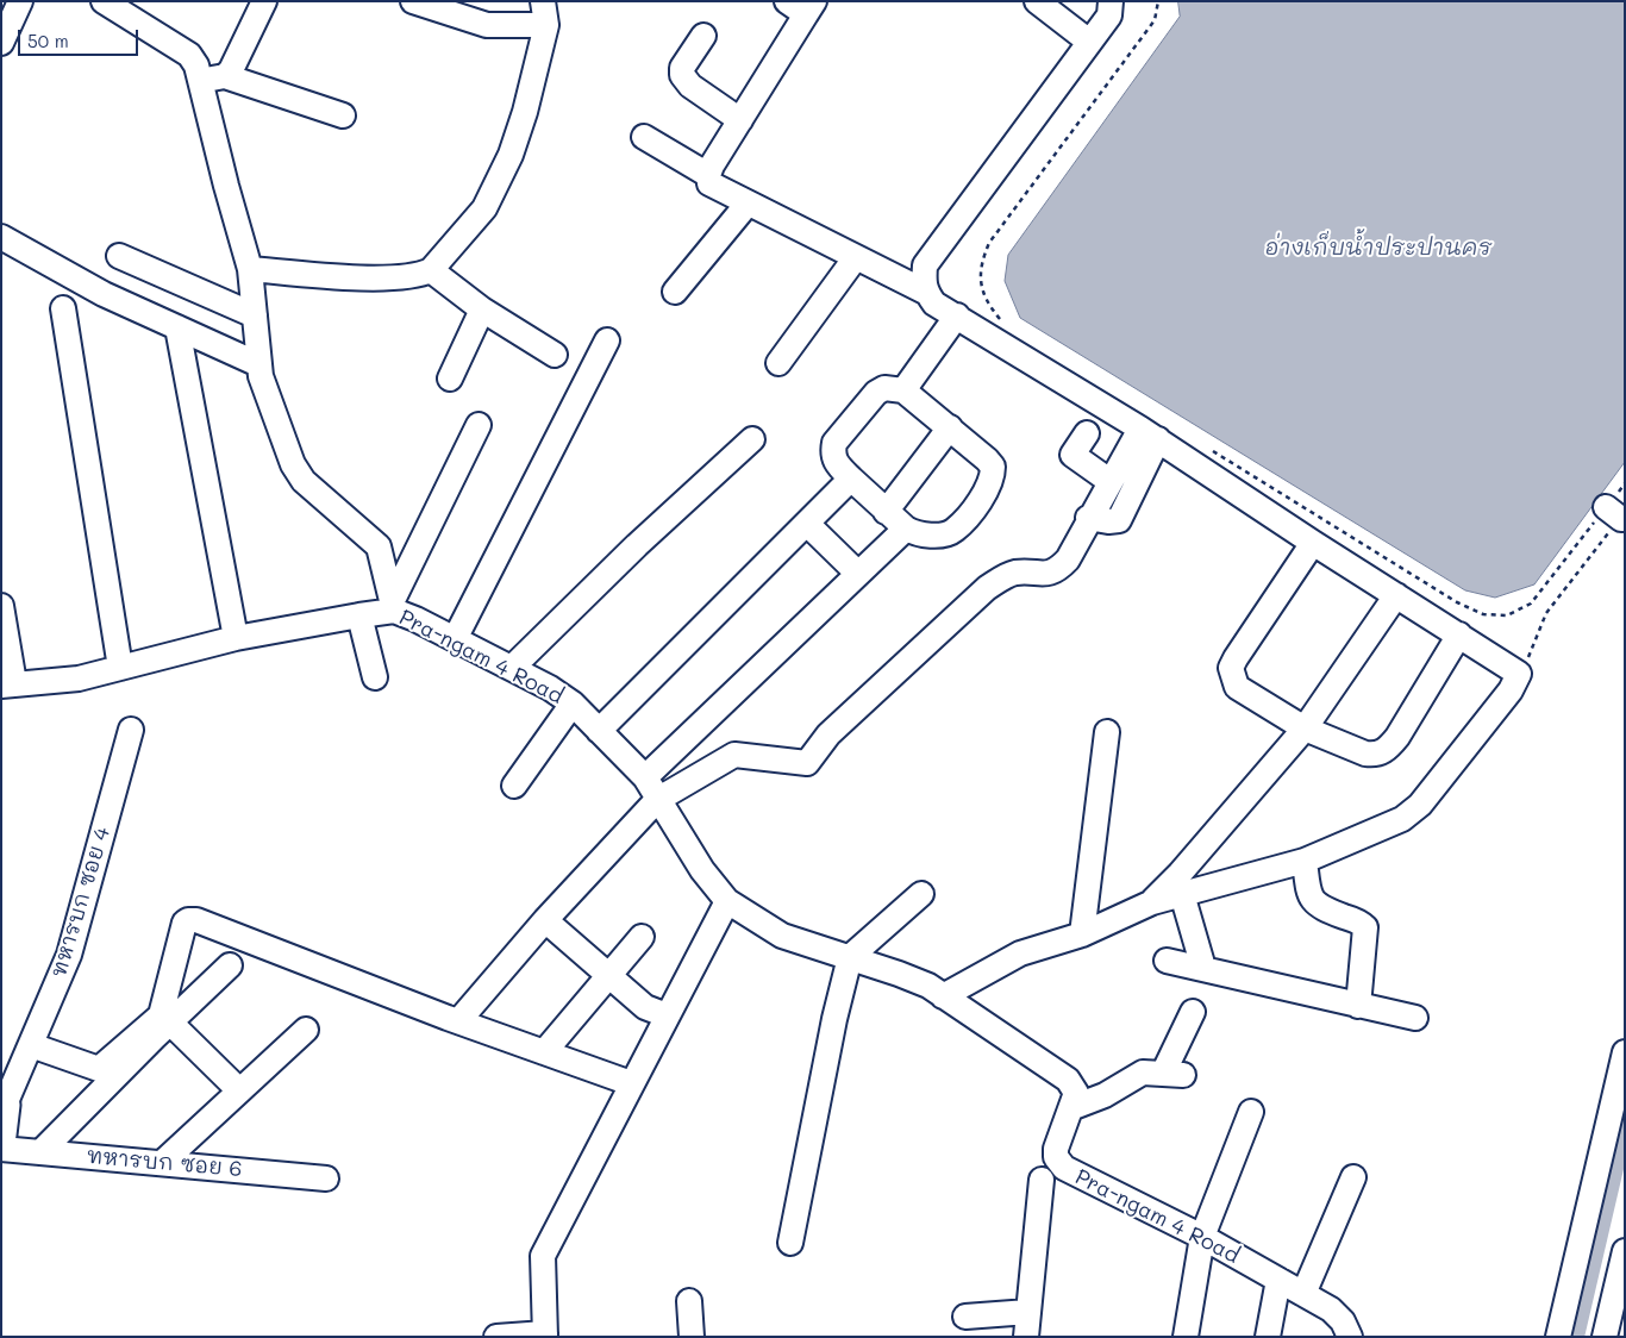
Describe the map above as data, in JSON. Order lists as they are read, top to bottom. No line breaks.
{"streets":{"street":["Pra-ngam 4 Road","ทหารบก ซอย 4","ทหารบก ซอย 6"]},"water":["อ่างเก็บน้ำประปานคร"],"scale_bar":"50 m"}
